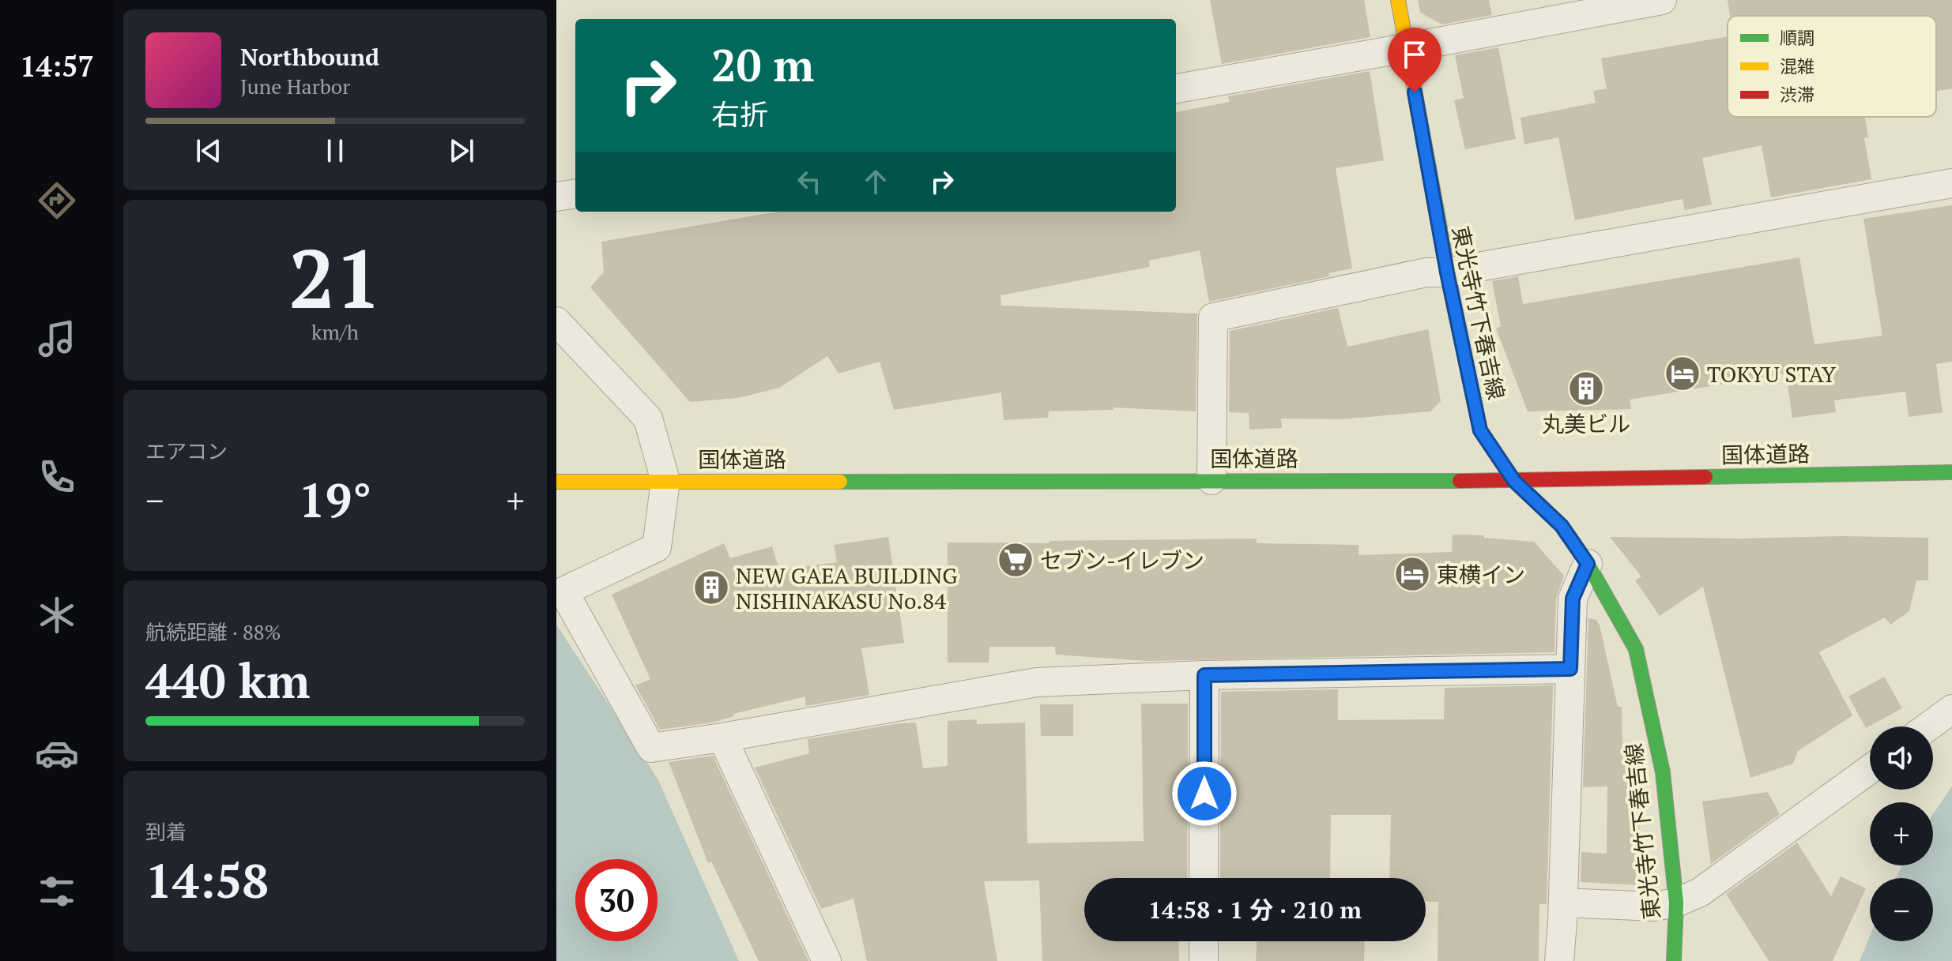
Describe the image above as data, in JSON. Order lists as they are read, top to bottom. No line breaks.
{"streets":{"main road":["東光寺竹下春吉線","国体道路"]},"crossings":[["東光寺竹下春吉線","国体道路"]],"places":{"hotel":["TOKYU STAY","東横イン"],"building":["丸美ビル","NEW GAEA BUILDING NISHINAKASU No.84"],"supermarket":["セブン-イレブン"]},"legend":["順調","混雑","渋滞"],"page":{"tabs":"14:57","turn":["20 m","右折"],"song":["Northbound","June Harbor"],"tile":[["21","km/h"],"エアコン",["航続距離 · 88%","440 km"],["到着","14:58"]],"heat":["−","19°","+"],"map_buttons":["+","−"],"limit":"30","trip":"14:58 · 1 分 · 210 m"}}
